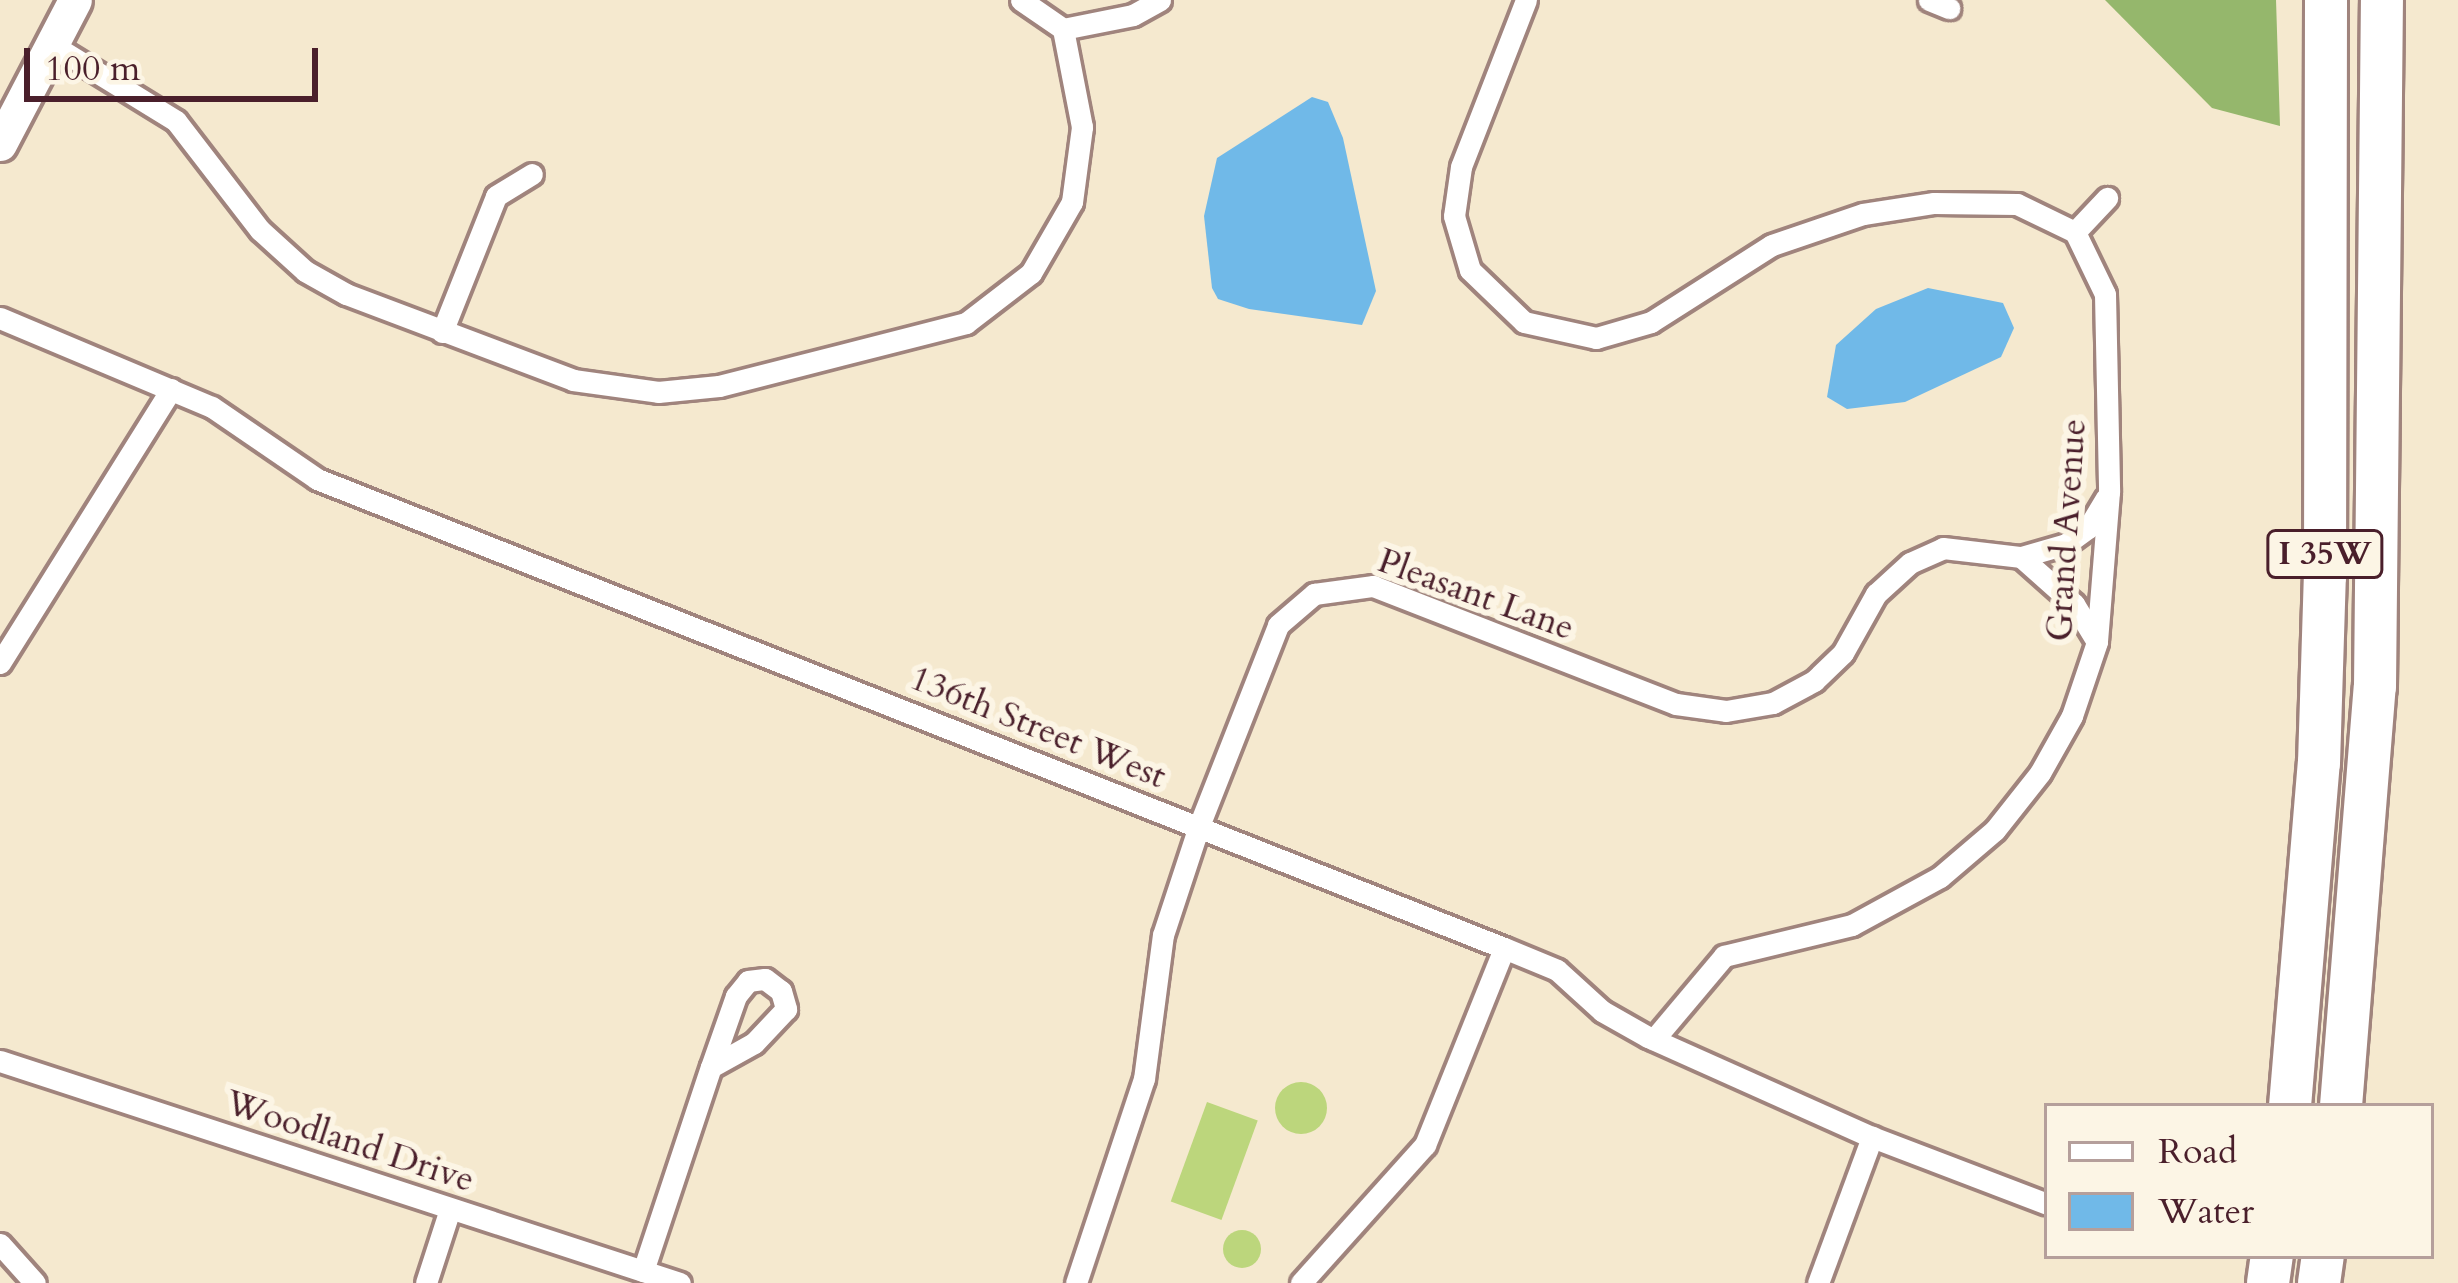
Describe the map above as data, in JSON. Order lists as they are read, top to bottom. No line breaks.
{"streets":{"highway":["I 35W"],"street":["Grand Avenue","Pleasant Lane","136th Street West","Woodland Drive"]},"crossings":[["Grand Avenue","136th Street West"],["Pleasant Lane","136th Street West"]],"legend":["Road","Water"],"scale_bar":"100 m"}
